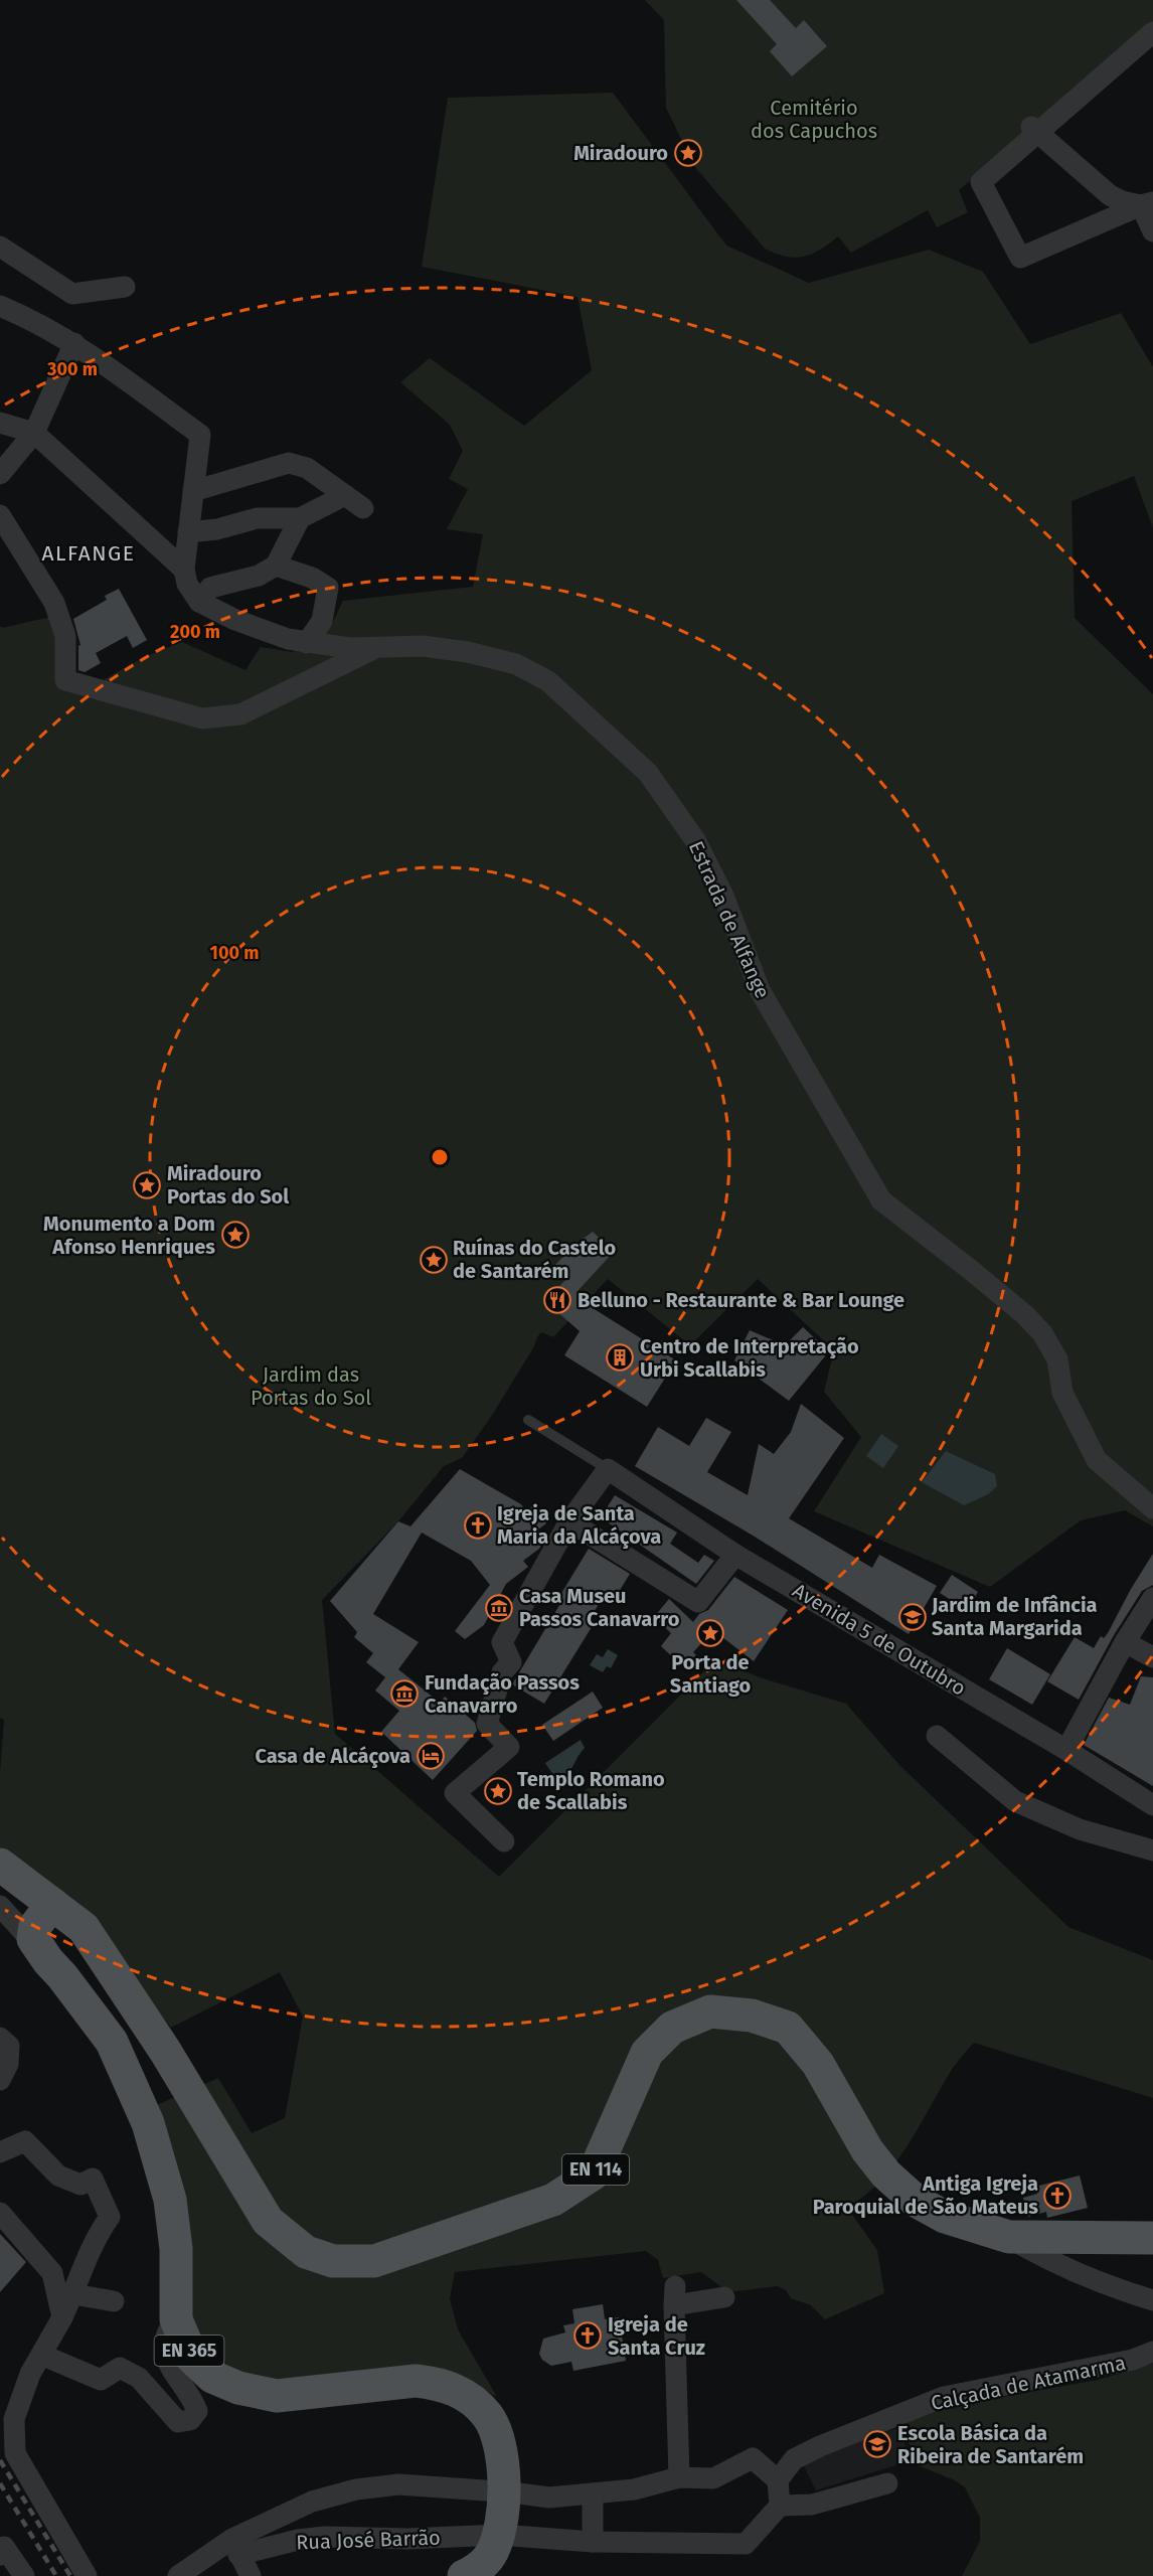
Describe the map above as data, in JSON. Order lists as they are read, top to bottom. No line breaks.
{"streets":{"main road":["EN 114","EN 365"],"street":["Estrada de Alfange","Avenida 5 de Outubro","Calçada de Atamarma","Rua José Barrão"]},"crossings":[["EN 365","Rua José Barrão"]],"districts":["ALFANGE"],"parks":["Cemitério dos Capuchos","Jardim das Portas do Sol"],"places":{"place":["Miradouro","Miradouro Portas do Sol","Monumento a Dom Afonso Henriques","Ruínas do Castelo de Santarém","Porta de Santiago","Templo Romano de Scallabis"],"restaurant":["Belluno - Restaurante & Bar Lounge"],"building":["Centro de Interpretação Urbi Scallabis"],"church":["Igreja de Santa Maria da Alcáçova","Antiga Igreja Paroquial de São Mateus","Igreja de Santa Cruz"],"museum":["Casa Museu Passos Canavarro","Fundação Passos Canavarro"],"school or university":["Jardim de Infância Santa Margarida","Escola Básica da Ribeira de Santarém"],"hotel":["Casa de Alcáçova"]},"rings":["300 m","200 m","100 m"]}
